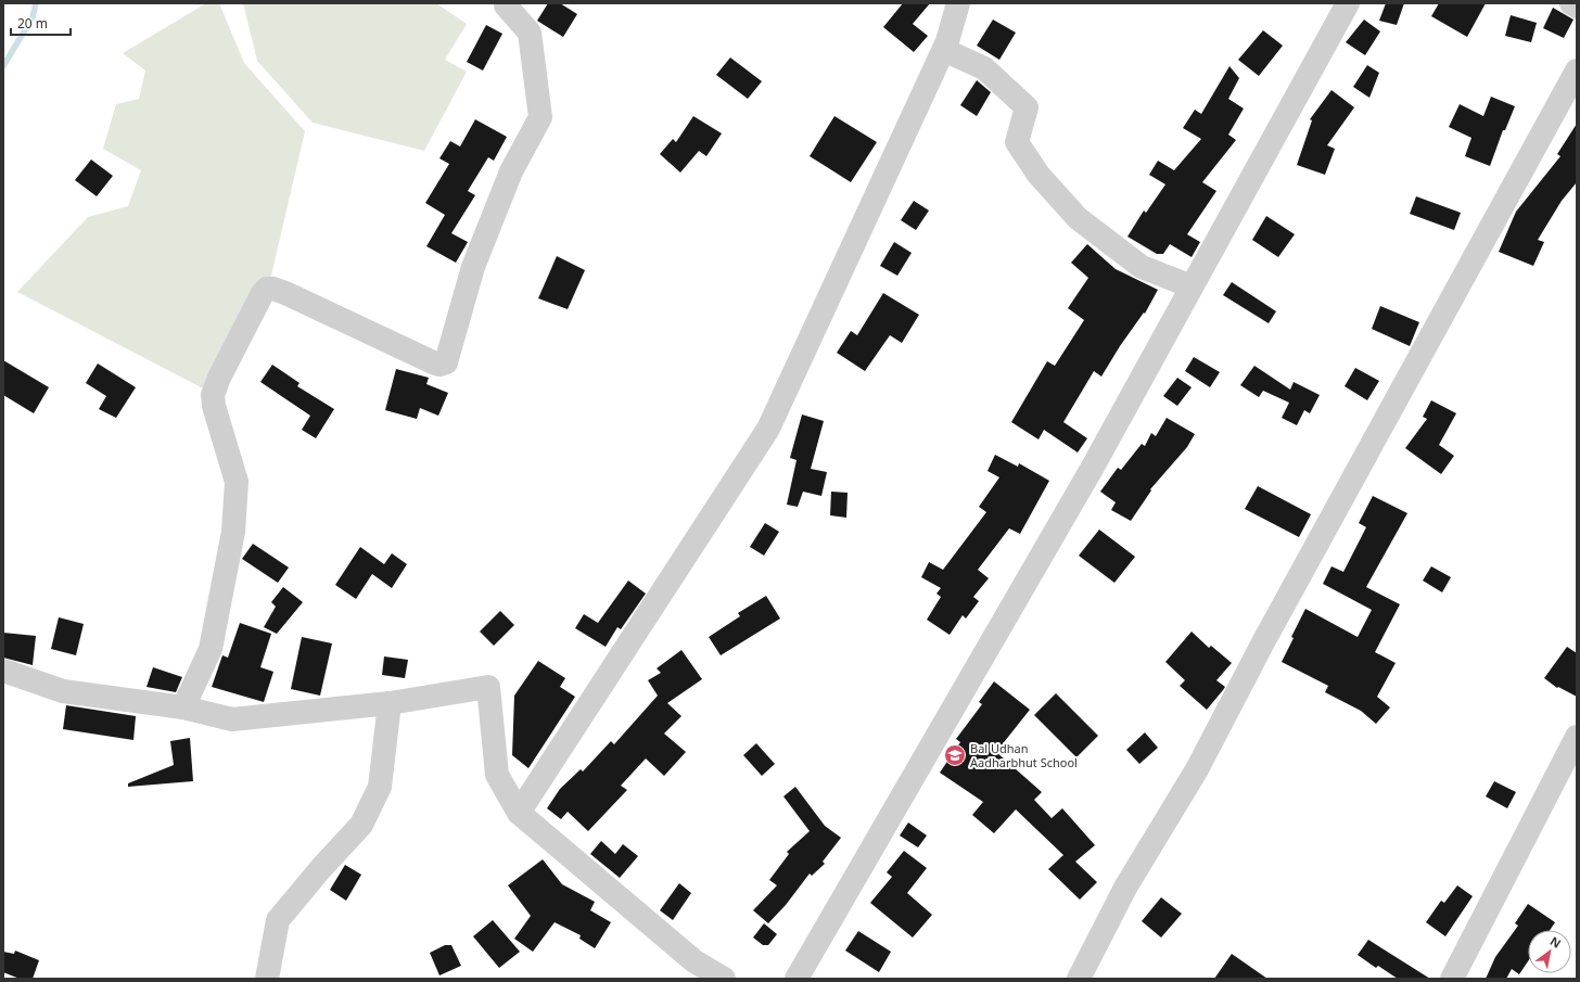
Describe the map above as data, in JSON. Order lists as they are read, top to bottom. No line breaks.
{"places":{"school or university":["Bal Udhan Aadharbhut School"]},"scale_bar":"20 m","north":"top right"}
